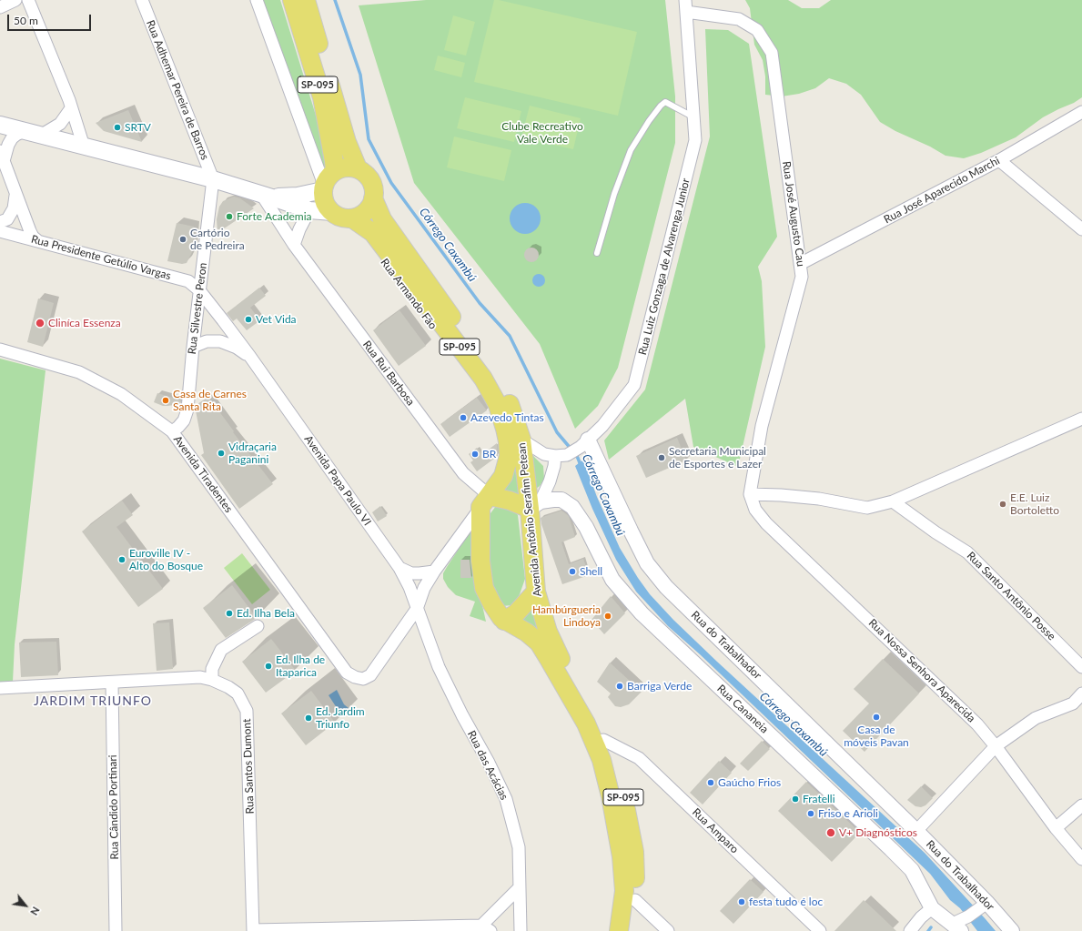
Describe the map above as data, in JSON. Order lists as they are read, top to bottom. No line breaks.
{"streets":{"main road":["SP-095","Avenida Antônio Serafim Petean"],"street":["Rua Adhemar Pereira de Barros","Rua José Aparecido Marchi","Rua José Augusto Cau","Rua Presidente Getúlio Vargas","Rua Luiz Gonzaga de Alvarenga Junior","Rua Silvestre Peron","Rua Rui Barbosa","Avenida Tiradentes","Avenida Papa Paulo VI","Rua Santo Antônio Posse","Rua do Trabalhador","Rua Nossa Senhora Aparecida","Rua Cananeia","Rua das Acácias","Rua Santos Dumont","Rua Cândido Portinari","Rua Amparo"]},"crossings":[["SP-095","Rua Rui Barbosa"],["SP-095","Avenida Antônio Serafim Petean"],["Rua Adhemar Pereira de Barros","Rua Silvestre Peron"],["Rua José Aparecido Marchi","Rua José Augusto Cau"],["Rua José Augusto Cau","Rua Luiz Gonzaga de Alvarenga Junior"],["Rua José Augusto Cau","Rua Nossa Senhora Aparecida"],["Rua Presidente Getúlio Vargas","Rua Silvestre Peron"],["Rua Presidente Getúlio Vargas","Avenida Papa Paulo VI"],["Rua Luiz Gonzaga de Alvarenga Junior","Avenida Antônio Serafim Petean"],["Rua Luiz Gonzaga de Alvarenga Junior","Rua do Trabalhador"],["Rua Silvestre Peron","Avenida Tiradentes"],["Rua Silvestre Peron","Avenida Papa Paulo VI"],["Rua Rui Barbosa","Avenida Antônio Serafim Petean"],["Avenida Tiradentes","Avenida Papa Paulo VI"],["Avenida Tiradentes","Rua das Acácias"],["Avenida Papa Paulo VI","Rua das Acácias"],["Avenida Antônio Serafim Petean","Rua Cananeia"],["Avenida Antônio Serafim Petean","Rua Amparo"],["Rua Santos Dumont","Rua Cândido Portinari"]],"districts":["JARDIM TRIUNFO"],"water":["Córrego Caxambú"],"parks":["Clube Recreativo Vale Verde"],"places":["SRTV","Forte Academia","Cartório de Pedreira","Vet Vida","Cliníca Essenza","Casa de Carnes Santa Rita","Azevedo Tintas","Vidraçaria Paganini","BR","Secretaria Municipal de Esportes e Lazer","E.E. Luiz Bortoletto","Euroville IV - Alto do Bosque","Shell","Ed. Ilha Bela","Hambúrgueria Lindoya","Ed. Ilha de Itaparica","Barriga Verde","Casa de móveis Pavan","Ed. Jardim Triunfo","Gaúcho Frios","Fratelli","Friso e Arioli","V+ Diagnósticos","festa tudo é loc"],"scale_bar":"50 m","north":"bottom right"}
